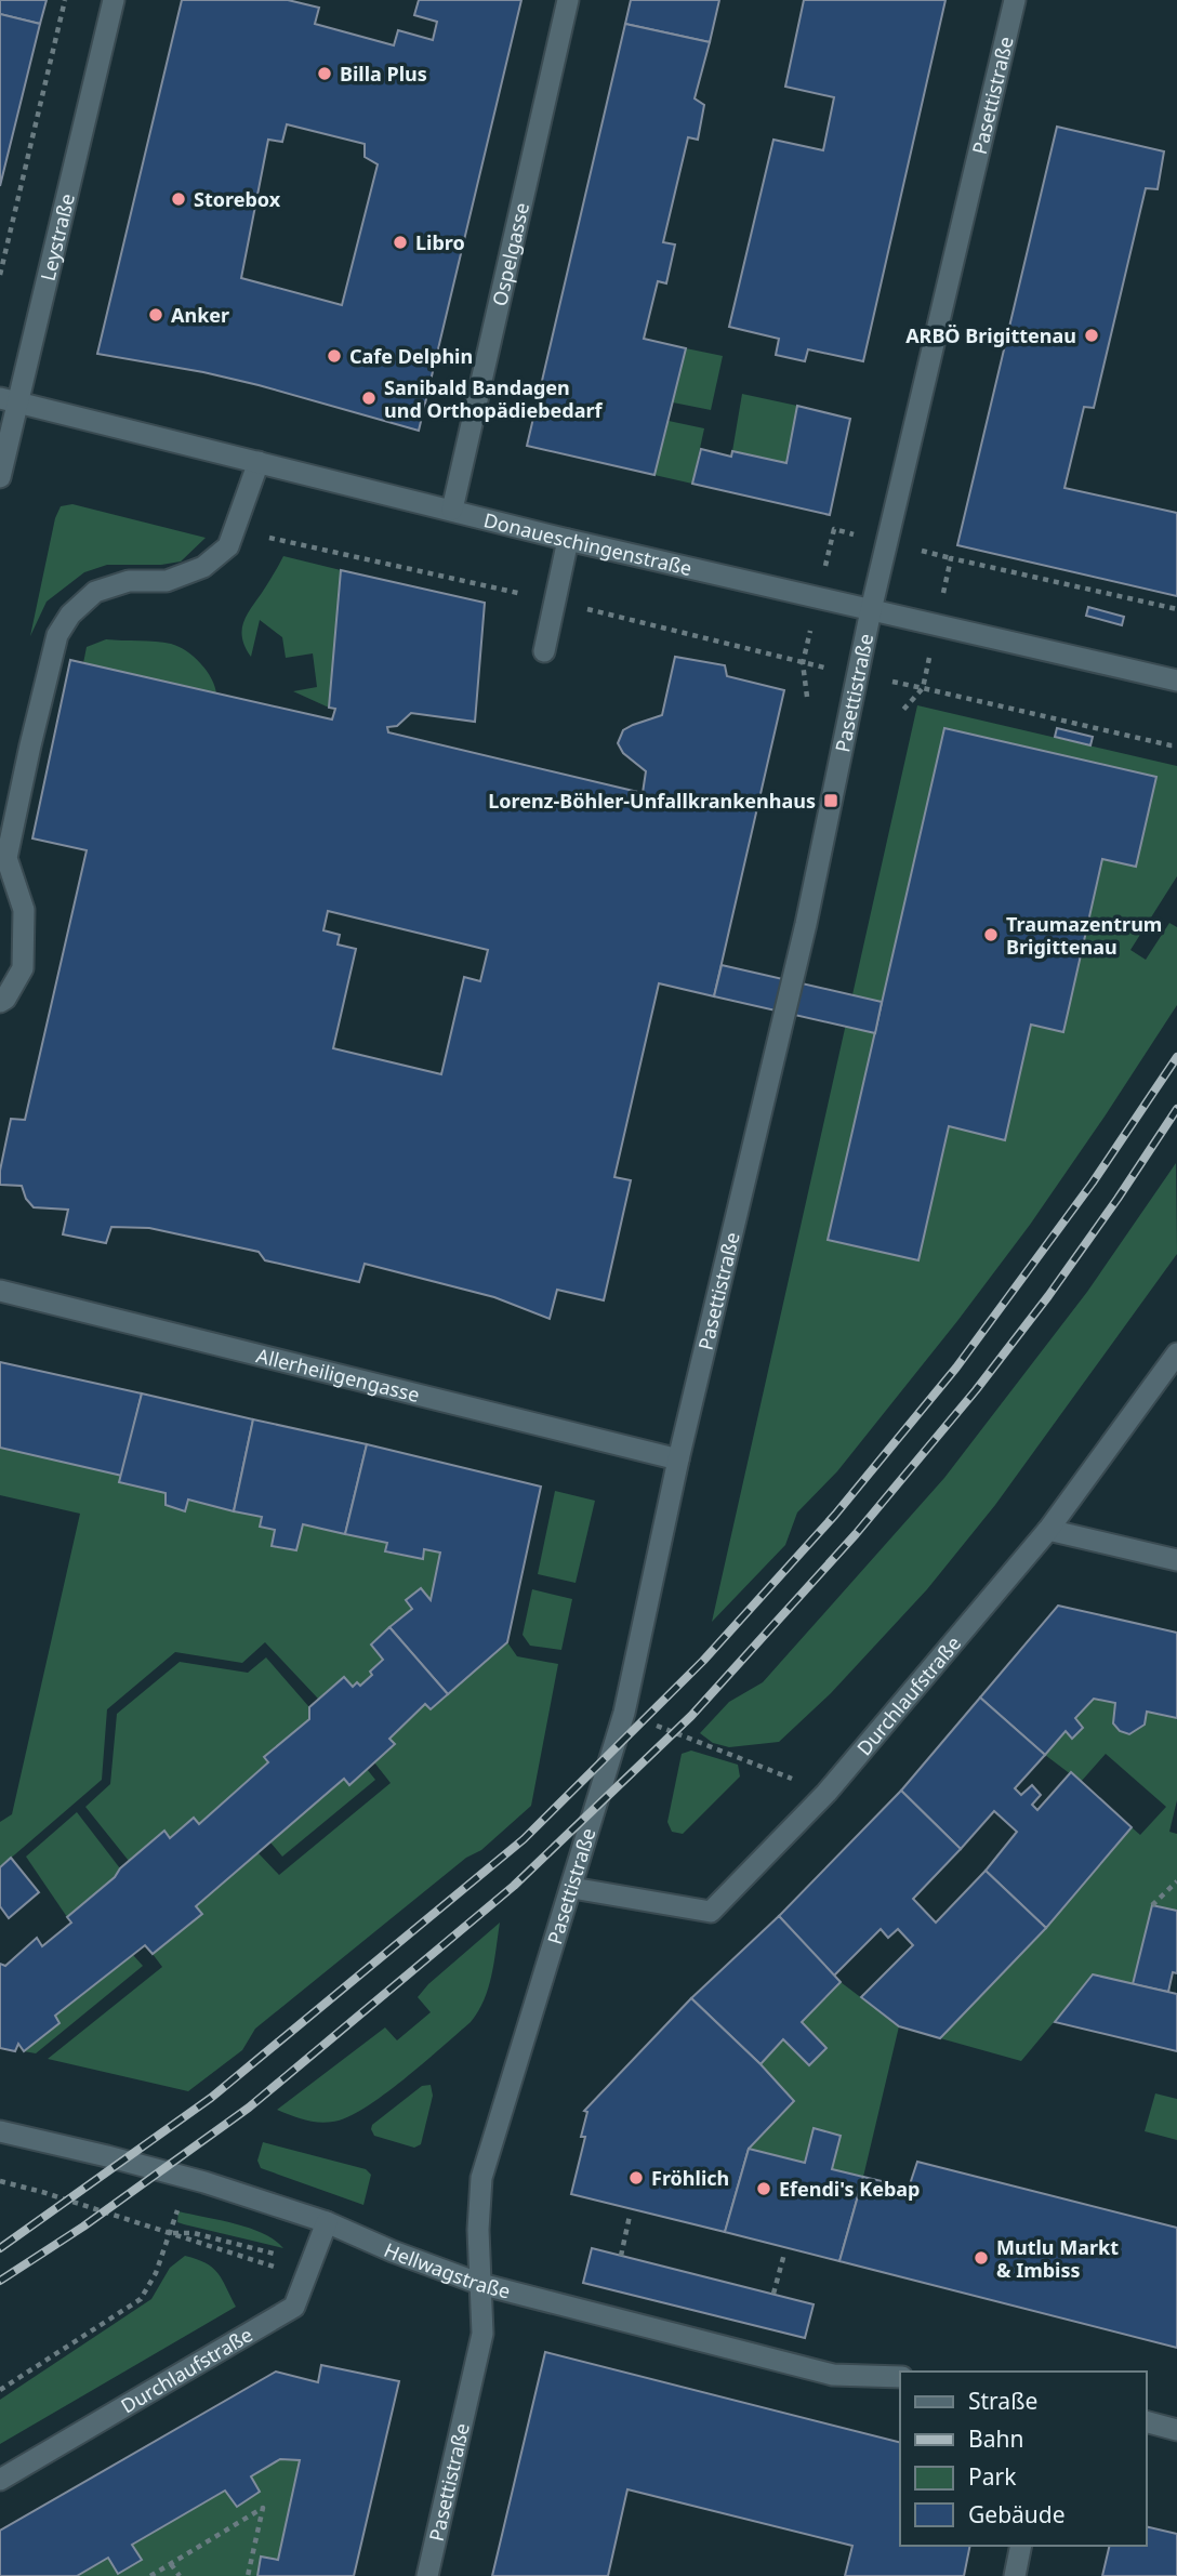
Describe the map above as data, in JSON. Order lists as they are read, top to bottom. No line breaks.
{"streets":{"street":["Pasettistraße","Leystraße","Ospelgasse","Donaueschingenstraße","Allerheiligengasse","Durchlaufstraße","Hellwagstraße"]},"crossings":[["Pasettistraße","Donaueschingenstraße"],["Pasettistraße","Allerheiligengasse"],["Pasettistraße","Durchlaufstraße"],["Pasettistraße","Hellwagstraße"],["Leystraße","Donaueschingenstraße"],["Ospelgasse","Donaueschingenstraße"],["Durchlaufstraße","Hellwagstraße"]],"places":{"other":["Billa Plus","Storebox","Libro","Anker","ARBÖ Brigittenau","Cafe Delphin","Sanibald Bandagen und Orthopädiebedarf","Traumazentrum Brigittenau","Fröhlich","Efendi's Kebap","Mutlu Markt & Imbiss"],"transit":["Lorenz-Böhler-Unfallkrankenhaus"]},"legend":["Straße","Bahn","Park","Gebäude"]}
